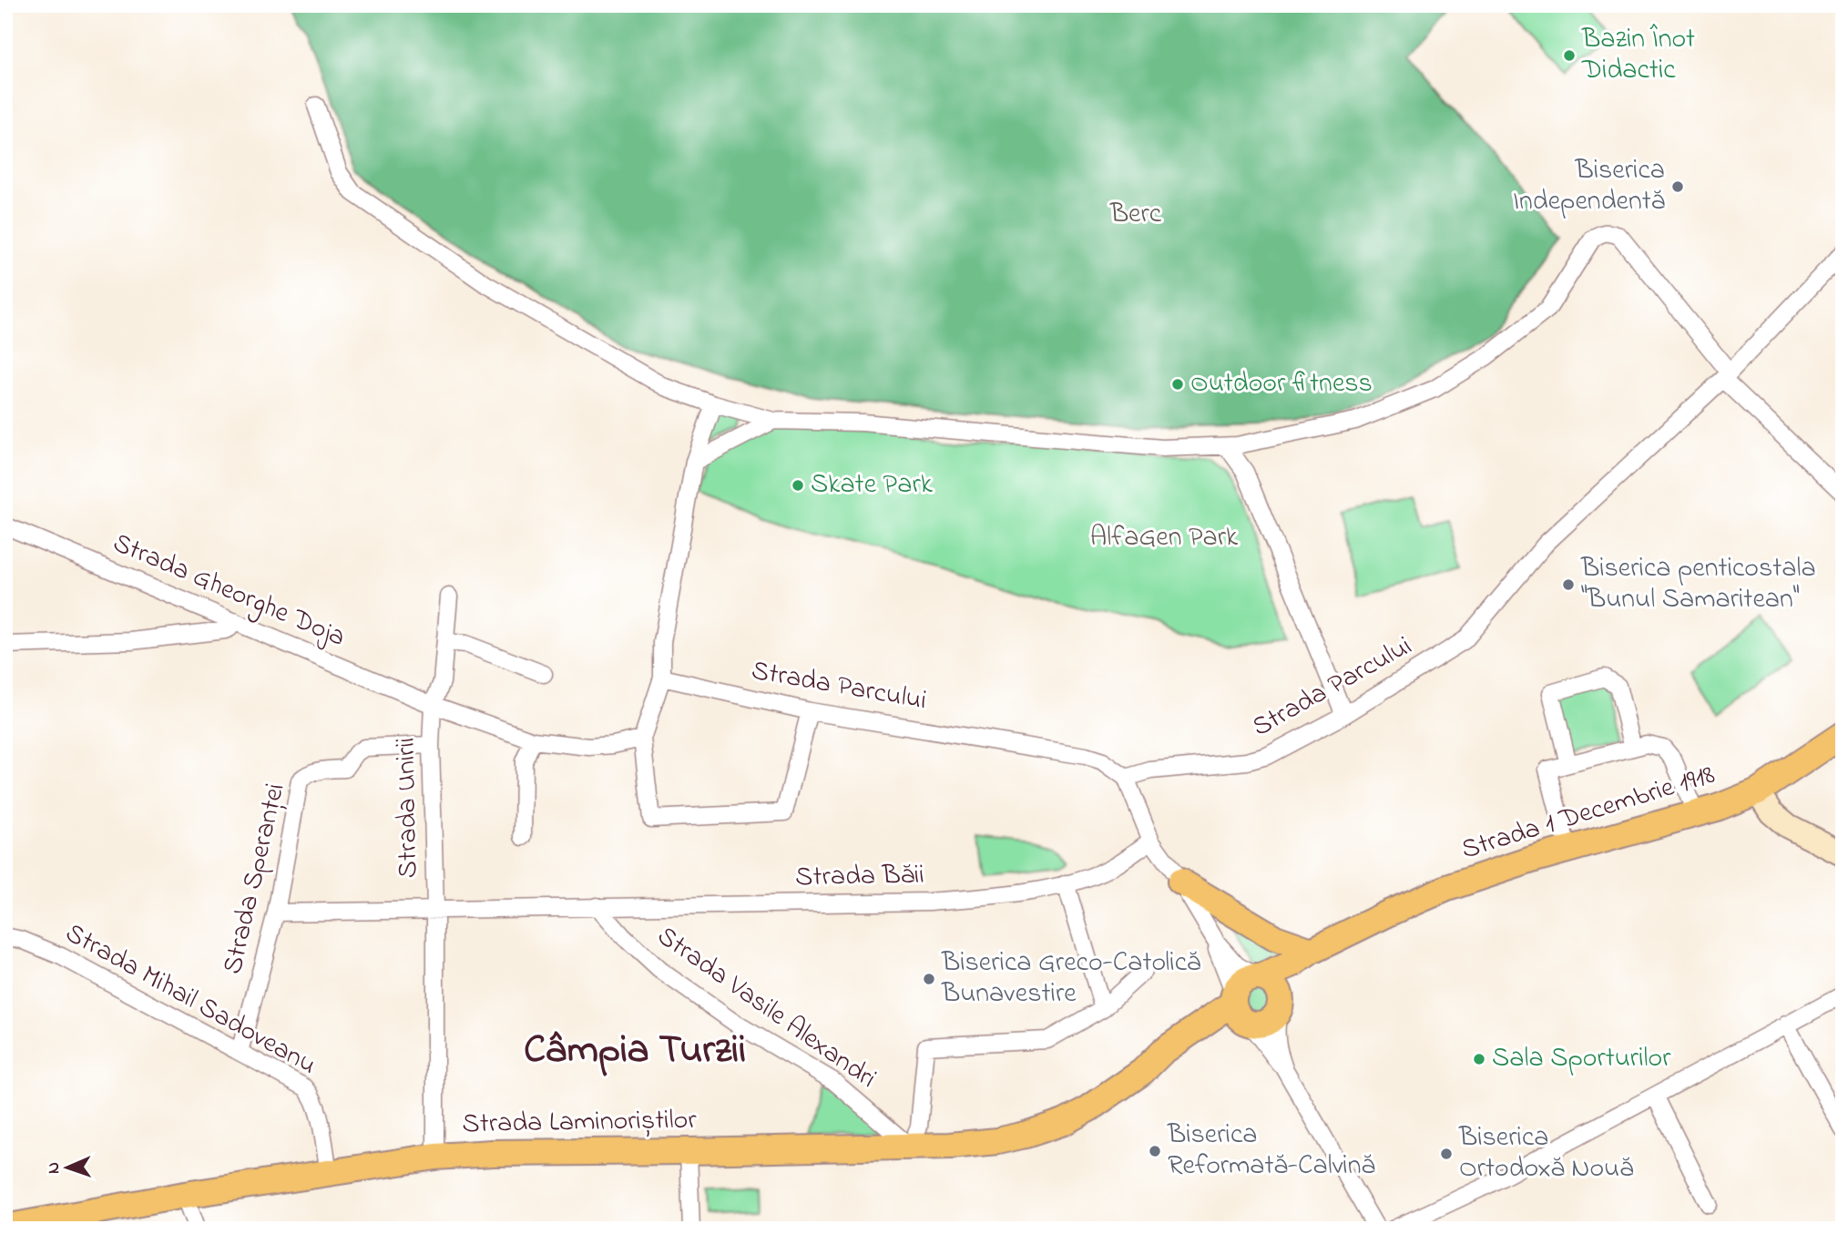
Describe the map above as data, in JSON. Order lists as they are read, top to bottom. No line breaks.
{"streets":{"main road":["Strada 1 Decembrie 1918","Strada Laminoriștilor"],"street":["Strada Gheorghe Doja","Strada Parcului","Strada Unirii","Strada Băii","Strada Speranței","Strada Mihail Sadoveanu","Strada Vasile Alexandri"]},"crossings":[["Strada Gheorghe Doja","Strada Unirii"],["Strada Unirii","Strada Băii"],["Strada Unirii","Strada Speranței"],["Strada 1 Decembrie 1918","Strada Laminoriștilor"],["Strada Băii","Strada Speranței"],["Strada Băii","Strada Vasile Alexandri"],["Strada Speranței","Strada Mihail Sadoveanu"],["Strada Mihail Sadoveanu","Strada Laminoriștilor"],["Strada Vasile Alexandri","Strada Laminoriștilor"]],"districts":["Câmpia Turzii"],"parks":["Berc","AlfaGen Park"],"places":["Bazin Înot Didactic","Biserica Independentă","Outdoor fitness","Skate Park","Biserica penticostala \"Bunul Samaritean\"","Biserica Greco-Catolică Bunavestire","Sala Sporturilor","Biserica Reformată-Calvină","Biserica Ortodoxă Nouă"],"north":"left"}
